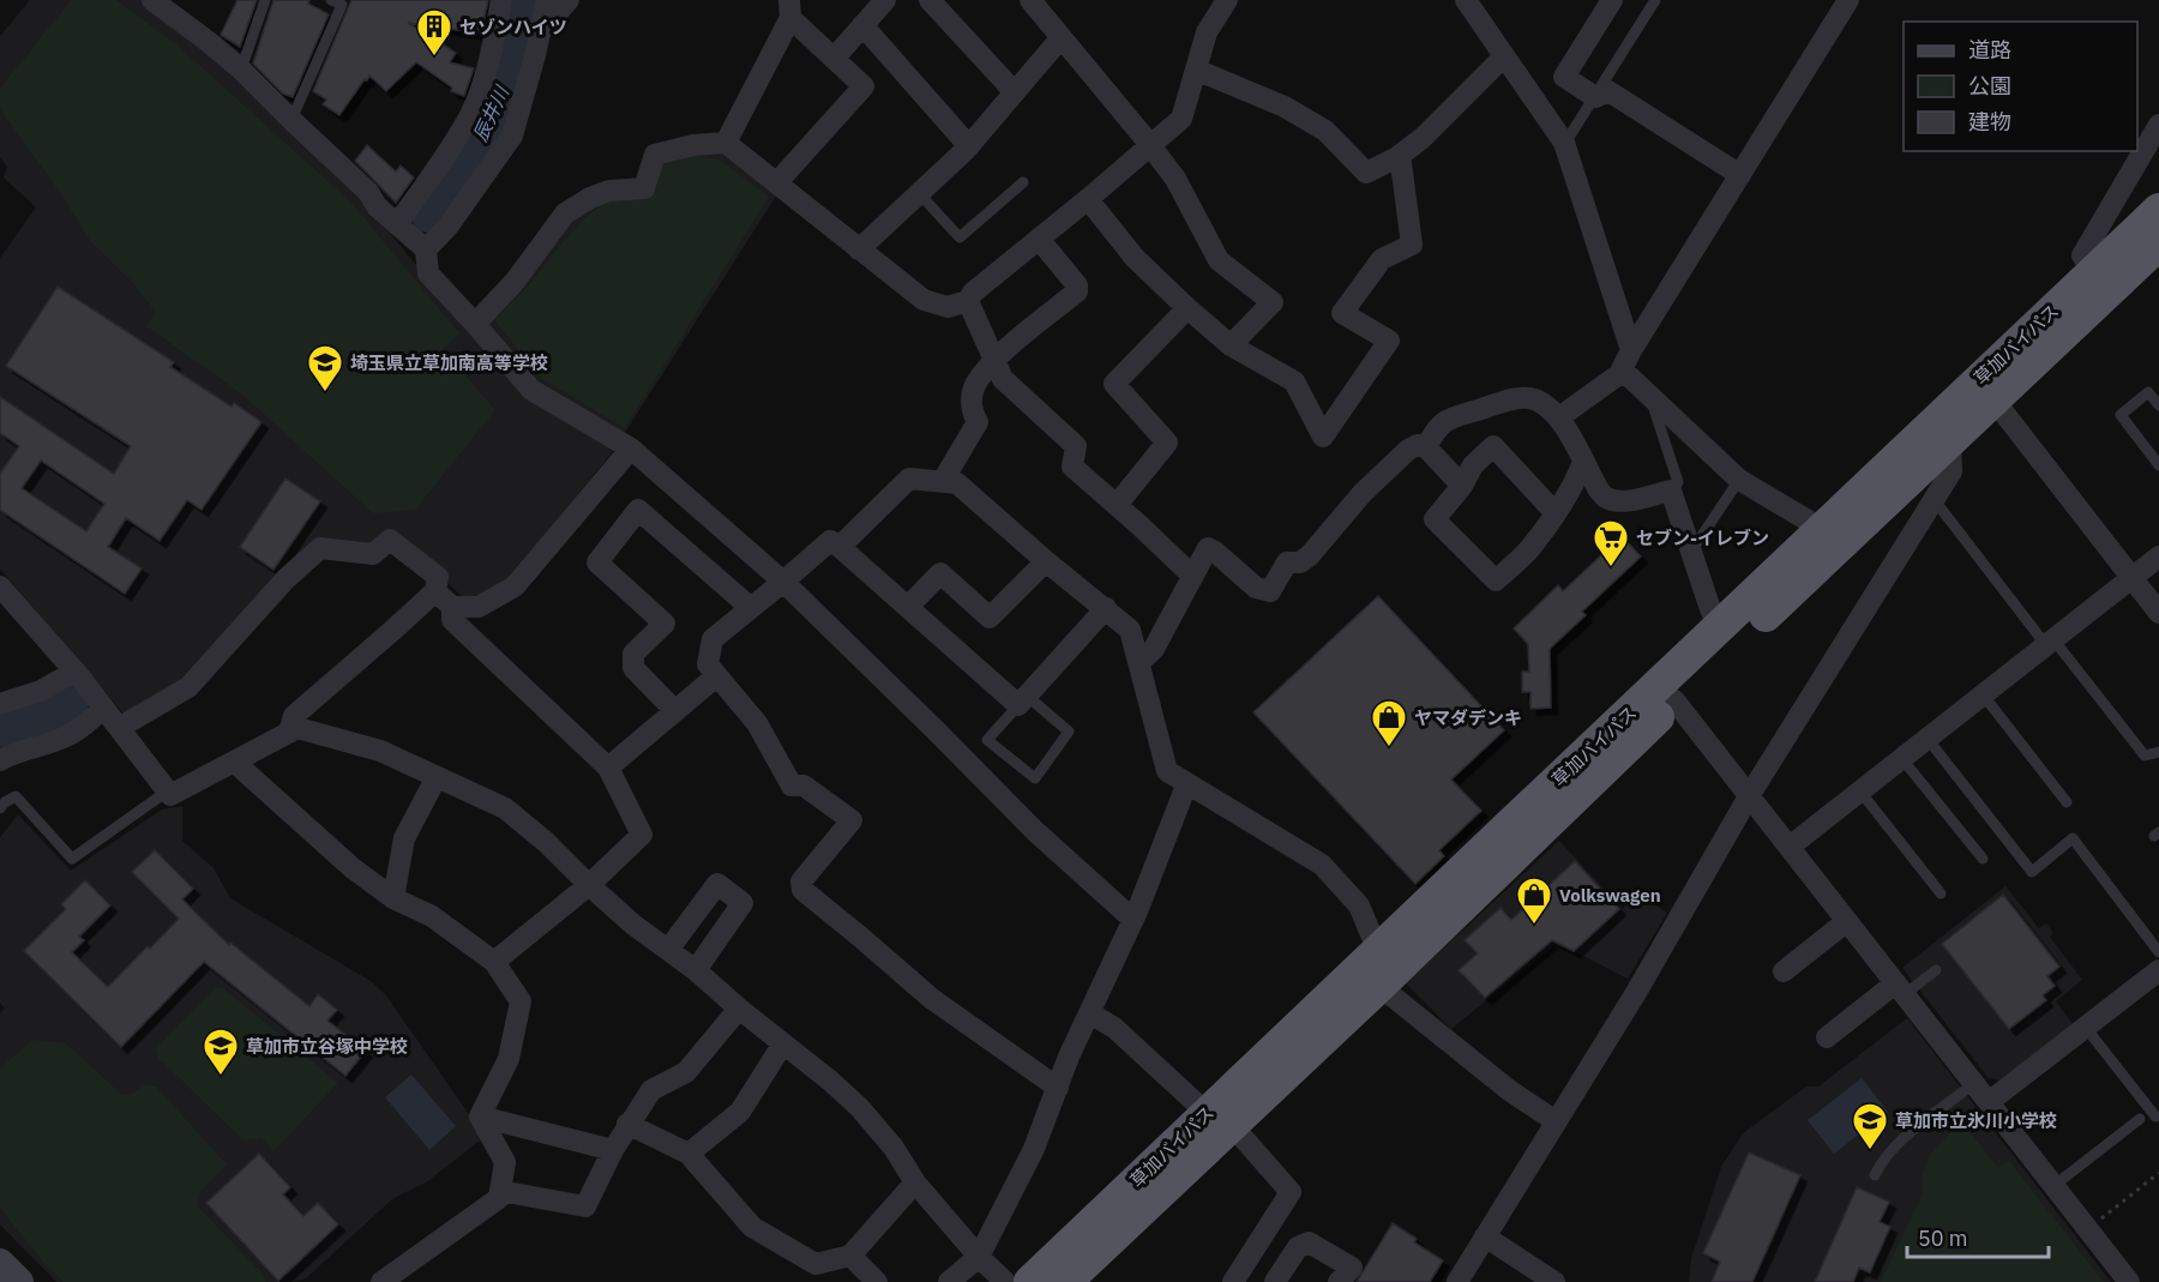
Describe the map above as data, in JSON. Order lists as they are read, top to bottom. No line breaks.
{"streets":{"highway":["草加バイパス"]},"water":["辰井川"],"places":{"building":["セゾンハイツ"],"school or university":["埼玉県立草加南高等学校","草加市立谷塚中学校","草加市立氷川小学校"],"supermarket":["セブン-イレブン"],"shop":["ヤマダデンキ","Volkswagen"]},"legend":["道路","公園","建物"],"scale_bar":"50 m"}
